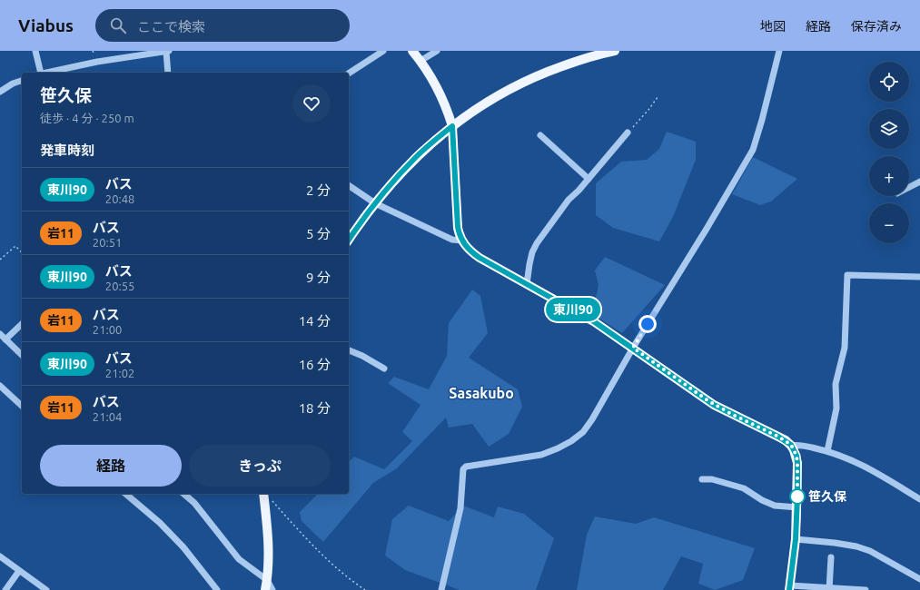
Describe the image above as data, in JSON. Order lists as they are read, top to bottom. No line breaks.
{"districts":["Sasakubo"],"places":["笹久保"],"lines":["bus line 東川90"],"page":{"header":"Viabus","search":"ここで検索","nav":["地図","経路","保存済み"],"on_map":"東川90","map_buttons":["+","−"],"heading":[["笹久保","徒歩 · 4 分 · 250 m"],"発車時刻"],"list":[{"mark":"東川90","name":"バス","note":"20:48","value":"2 分"},{"mark":"岩11","name":"バス","note":"20:51","value":"5 分"},{"mark":"東川90","name":"バス","note":"20:55","value":"9 分"},{"mark":"岩11","name":"バス","note":"21:00","value":"14 分"},{"mark":"東川90","name":"バス","note":"21:02","value":"16 分"},{"mark":"岩11","name":"バス","note":"21:04","value":"18 分"}],"buttons":["経路","きっぷ"]}}
